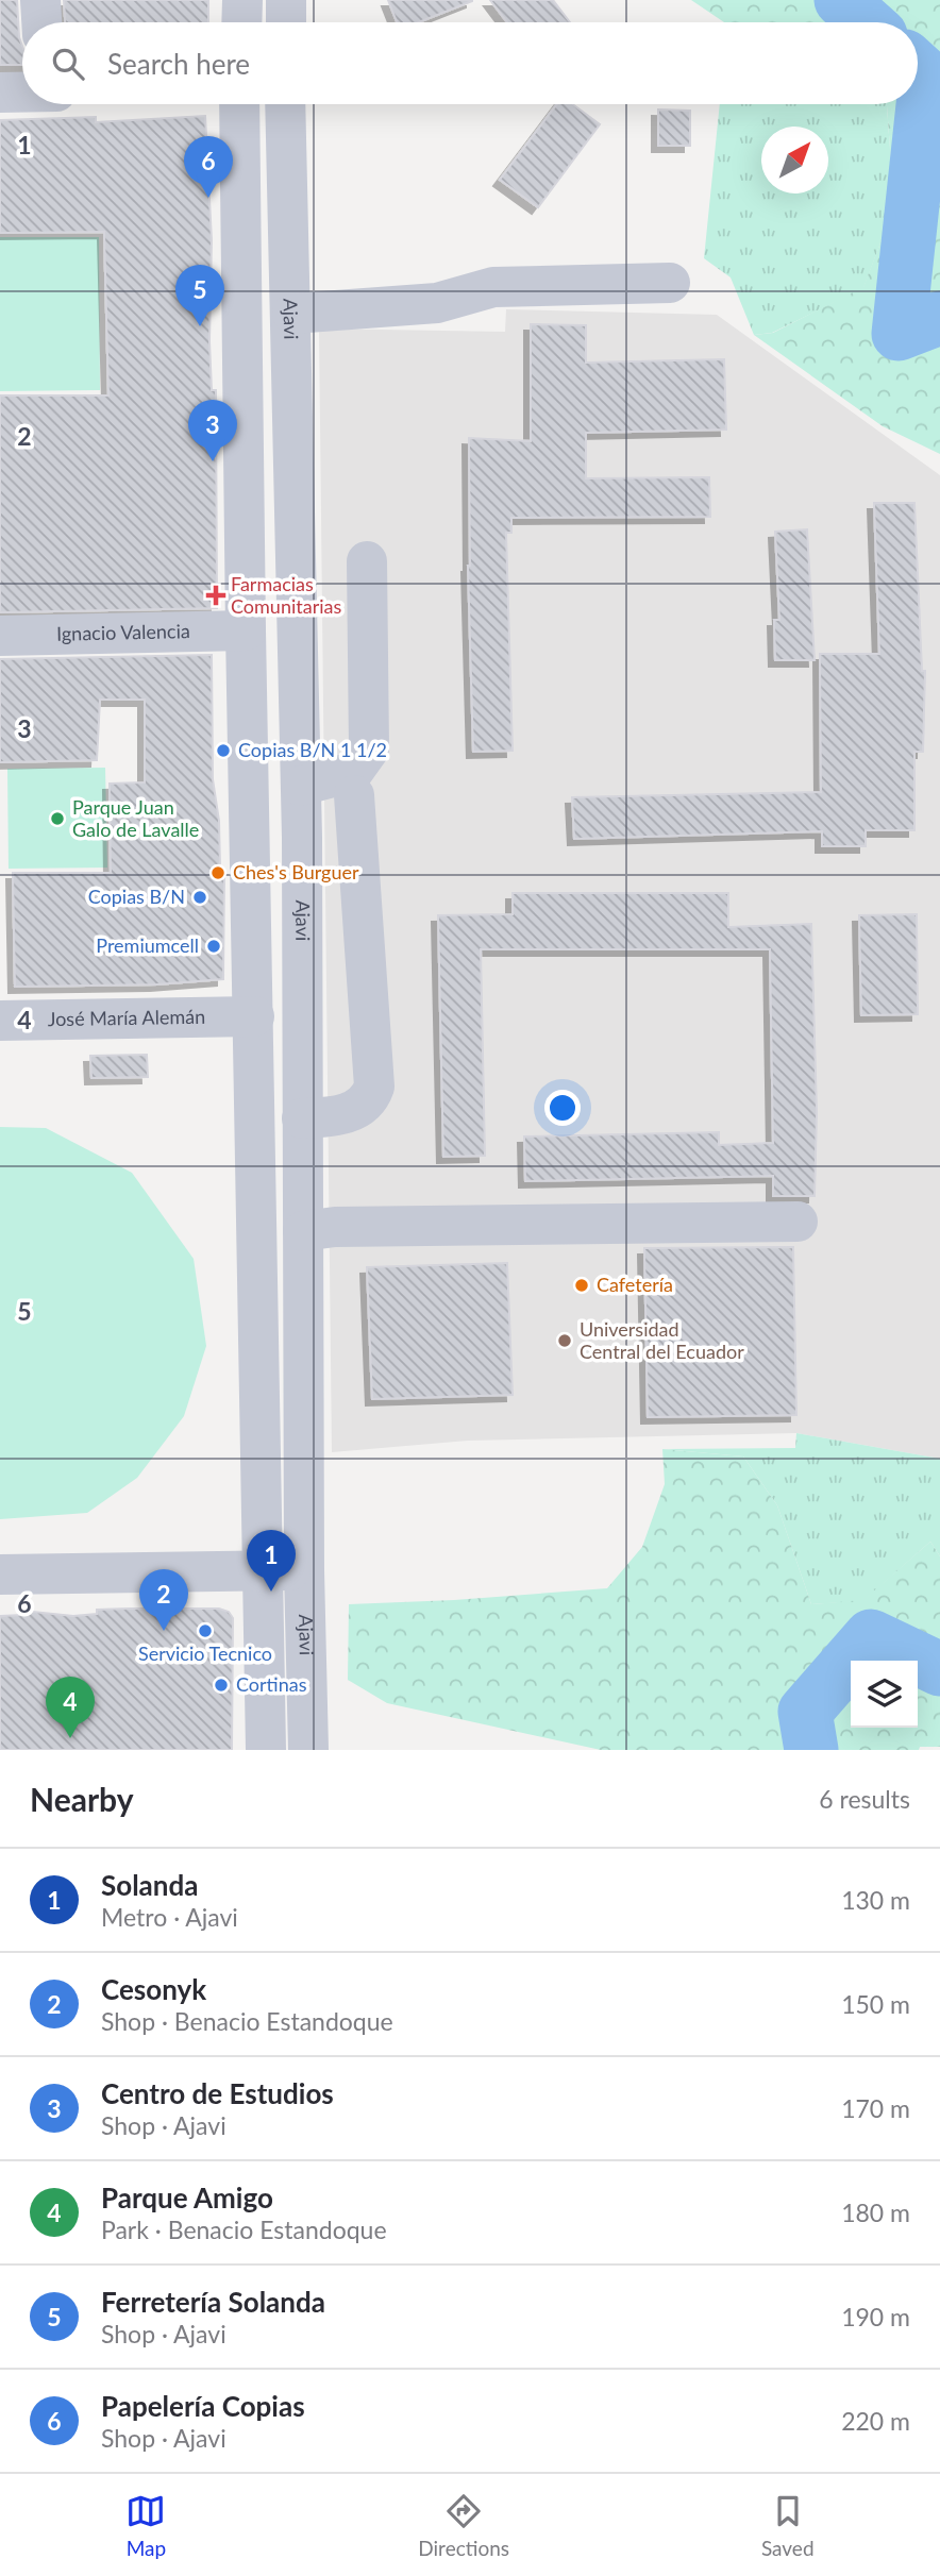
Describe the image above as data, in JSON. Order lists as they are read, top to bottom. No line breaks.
{"streets":{"street":["Ajavi","Ignacio Valencia","José María Alemán"]},"places":{"health":["Farmacias Comunitarias"],"other":["Copias B/N 1 1/2","Parque Juan Galo de Lavalle","Ches's Burguer","Copias B/N","Premiumcell","Cafetería","Universidad Central del Ecuador","Servicio Tecnico","Cortinas"]},"north":"top right","page":{"search":"Search here","pins":["6","5","3","1","2","4"],"heading":["Nearby","6 results"],"list":[{"mark":"1","name":"Solanda","note":"Metro · Ajavi","value":"130 m"},{"mark":"2","name":"Cesonyk","note":"Shop · Benacio Estandoque","value":"150 m"},{"mark":"3","name":"Centro de Estudios","note":"Shop · Ajavi","value":"170 m"},{"mark":"4","name":"Parque Amigo","note":"Park · Benacio Estandoque","value":"180 m"},{"mark":"5","name":"Ferretería Solanda","note":"Shop · Ajavi","value":"190 m"},{"mark":"6","name":"Papelería Copias","note":"Shop · Ajavi","value":"220 m"}],"nav":["Map","Directions","Saved"]},"grid":{"rows":["1","2","3","4","5","6"]}}
